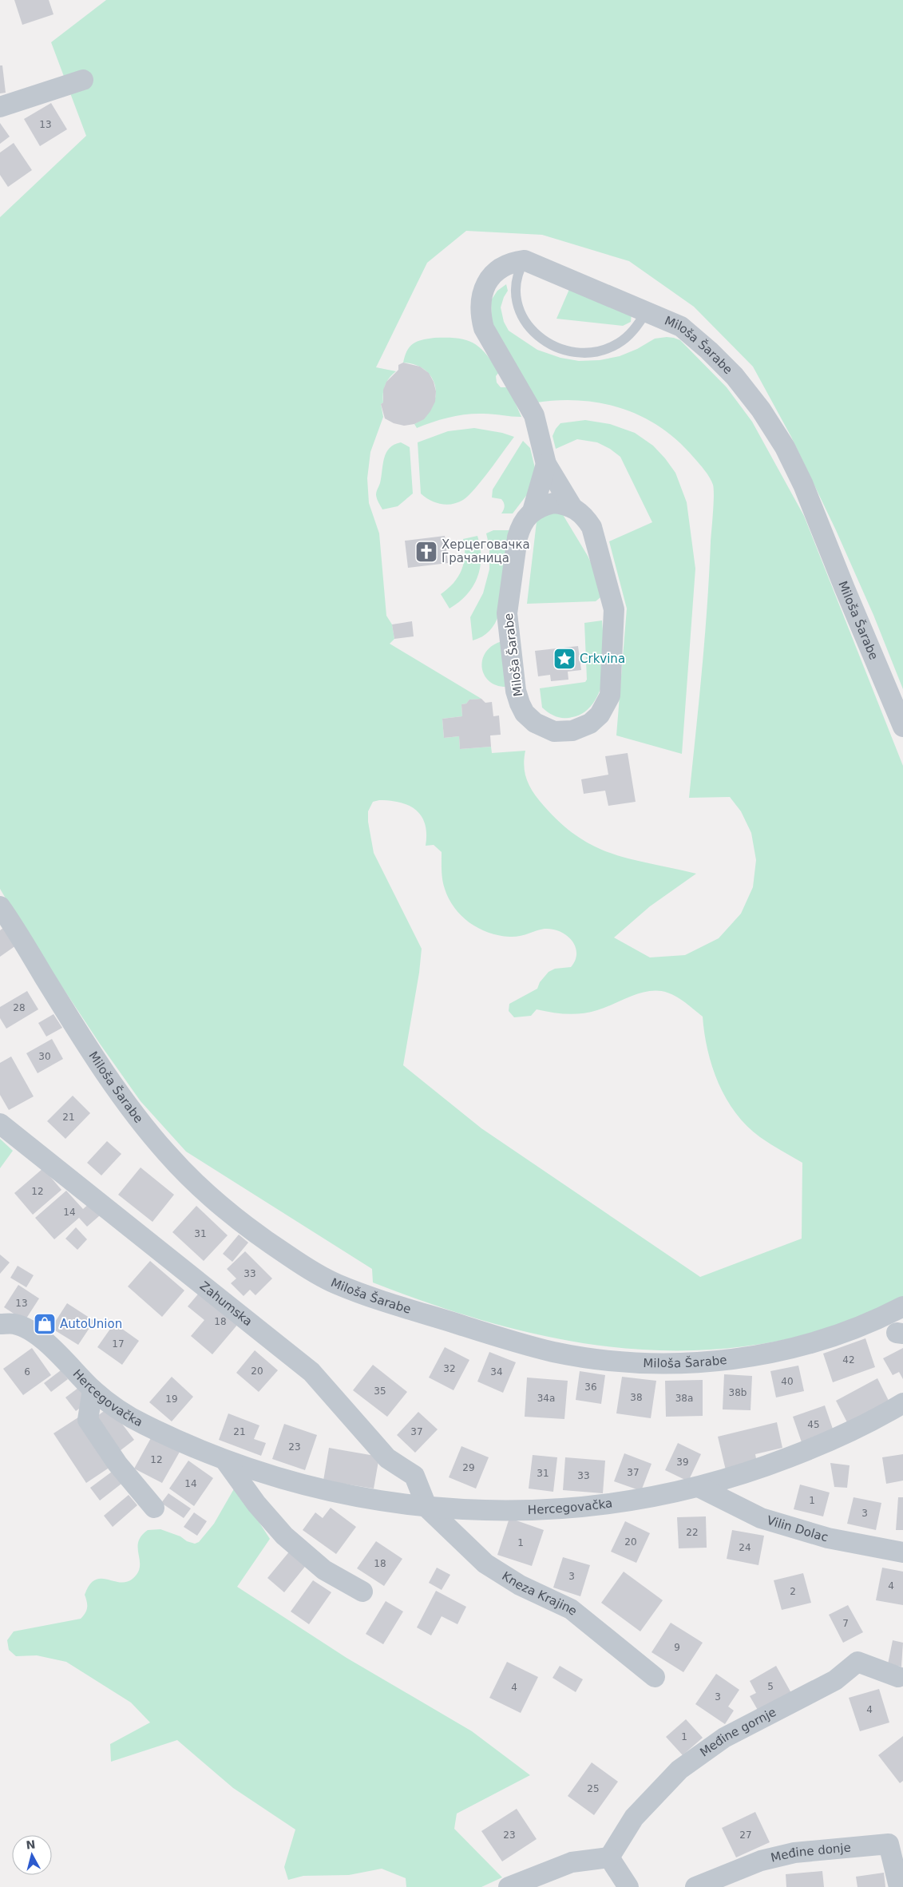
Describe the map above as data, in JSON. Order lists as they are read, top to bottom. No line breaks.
{"streets":{"street":["Miloša Šarabe","Zahumska","Hercegovačka","Vilin Dolac","Kneza Krajine","Međine gornje","Međine donje"]},"crossings":[["Zahumska","Hercegovačka"],["Zahumska","Kneza Krajine"],["Hercegovačka","Vilin Dolac"],["Hercegovačka","Kneza Krajine"]],"places":{"church":["Херцеговачка Грачаница"],"place":["Crkvina"],"shop":["AutoUnion"]},"house_numbers":["13","28","30","21","12","14","31","33","13","18","17","42","32","20","6","34","40","36","35","38b","38","34a","38a","19","45","21","37","23","12","39","29","37","31","33","14","1","3","22","20","1","24","18","3","4","2","7","9","5","4","3","4","1","25","23","27"],"north":"top"}
